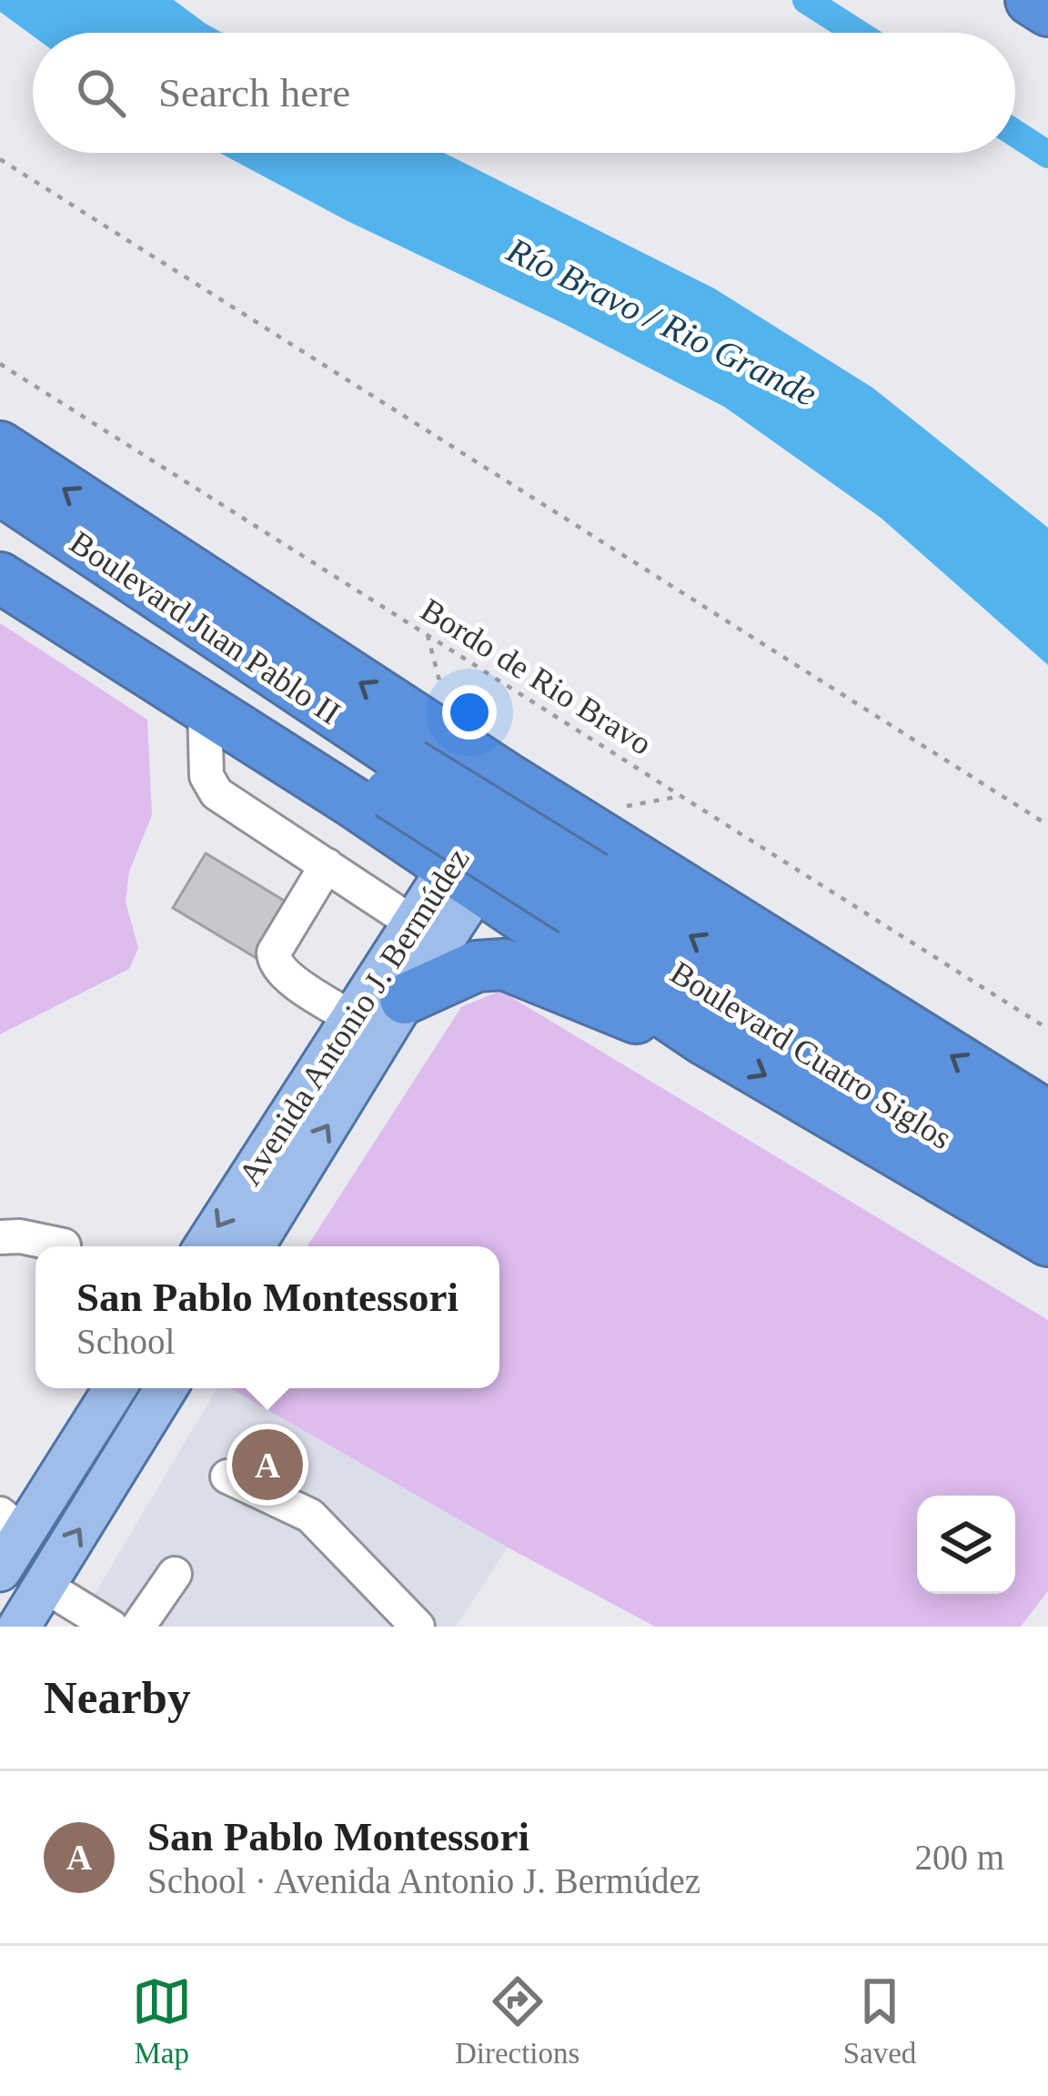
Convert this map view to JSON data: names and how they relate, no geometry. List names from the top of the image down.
{
  "streets": {
    "highway": ["Boulevard Juan Pablo II", "Boulevard Cuatro Siglos"],
    "main road": ["Avenida Antonio J. Bermúdez"],
    "path": ["Bordo de Rio Bravo"]
  },
  "water": ["Río Bravo / Rio Grande"],
  "page": {
    "search": "Search here",
    "popup": ["San Pablo Montessori", "School"],
    "pins": "A",
    "heading": "Nearby",
    "list": [
      {
        "mark": "A",
        "name": "San Pablo Montessori",
        "note": "School · Avenida Antonio J. Bermúdez",
        "value": "200 m"
      }
    ],
    "nav": ["Map", "Directions", "Saved"]
  }
}
